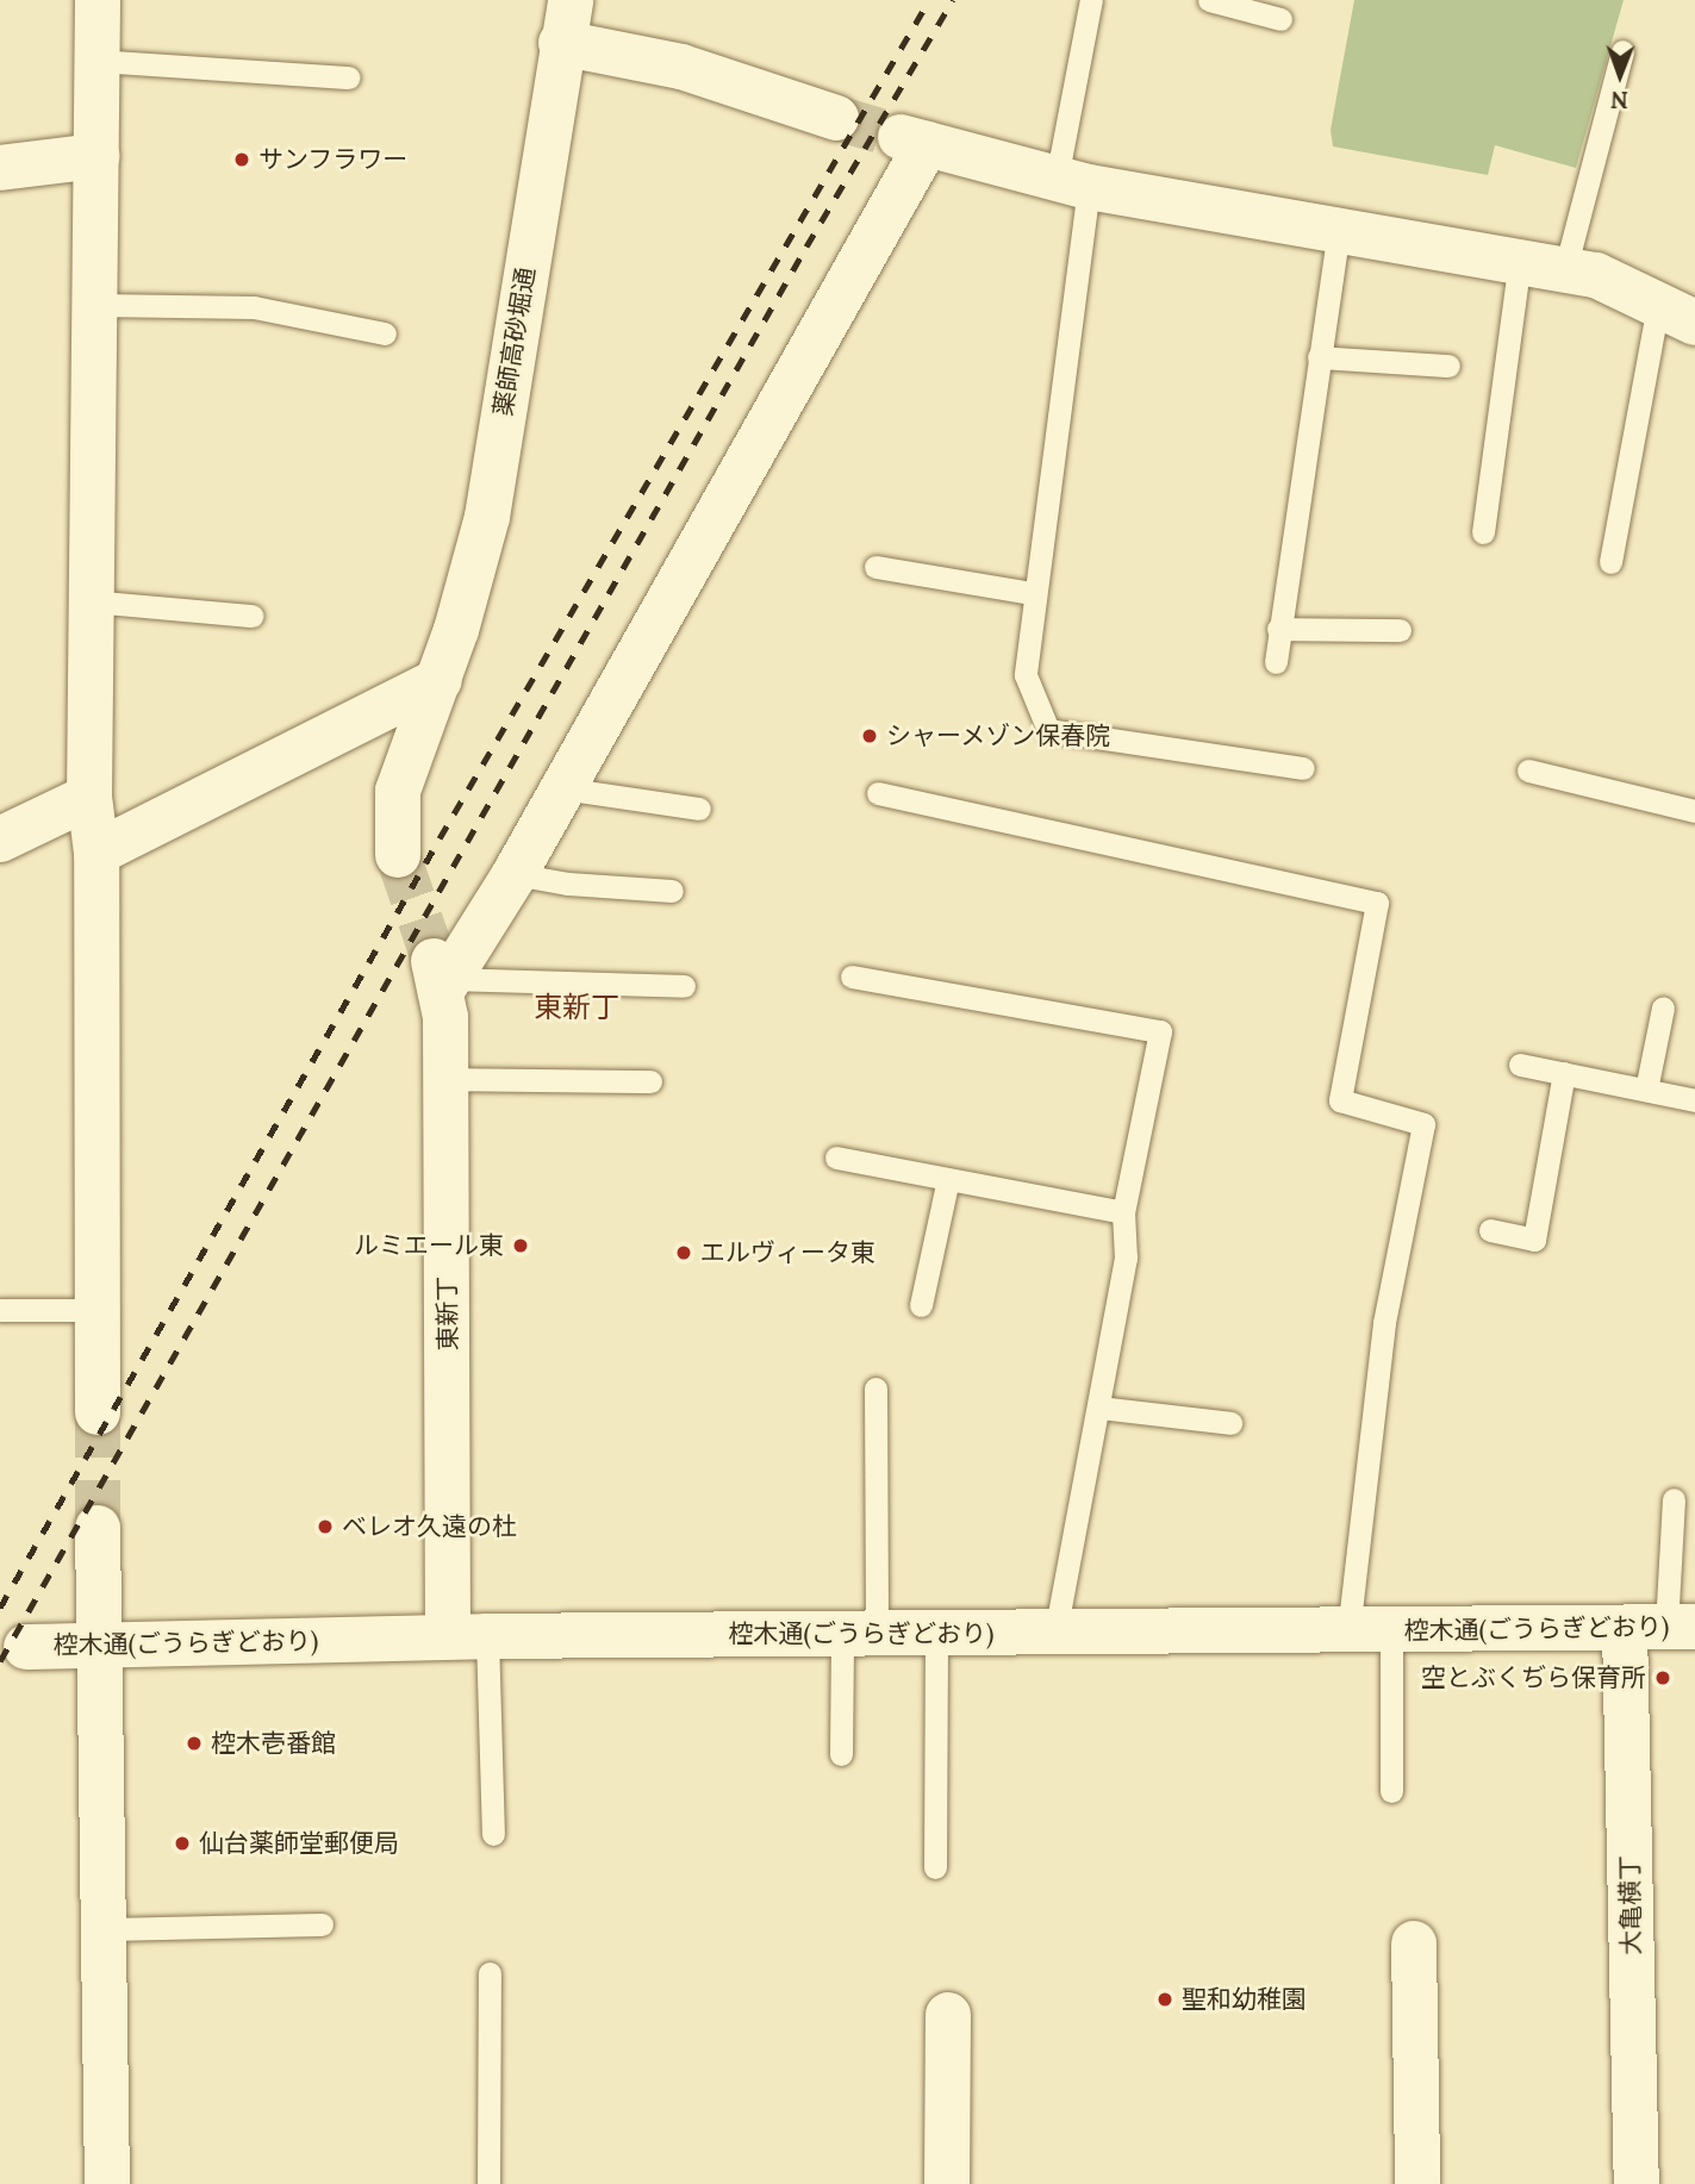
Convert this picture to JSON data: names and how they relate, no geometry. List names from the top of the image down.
{
  "streets": {
    "street": [
      "薬師高砂堀通",
      "東新丁",
      "椌木通(ごうらぎどおり)",
      "大亀横丁"
    ]
  },
  "crossings": [
    ["東新丁", "椌木通(ごうらぎどおり)"],
    ["椌木通(ごうらぎどおり)", "大亀横丁"]
  ],
  "districts": ["東新丁"],
  "places": [
    "サンフラワー",
    "シャーメゾン保春院",
    "ルミエール東",
    "エルヴィータ東",
    "ベレオ久遠の杜",
    "空とぶくぢら保育所",
    "椌木壱番館",
    "仙台薬師堂郵便局",
    "聖和幼稚園"
  ],
  "north": "bottom"
}
